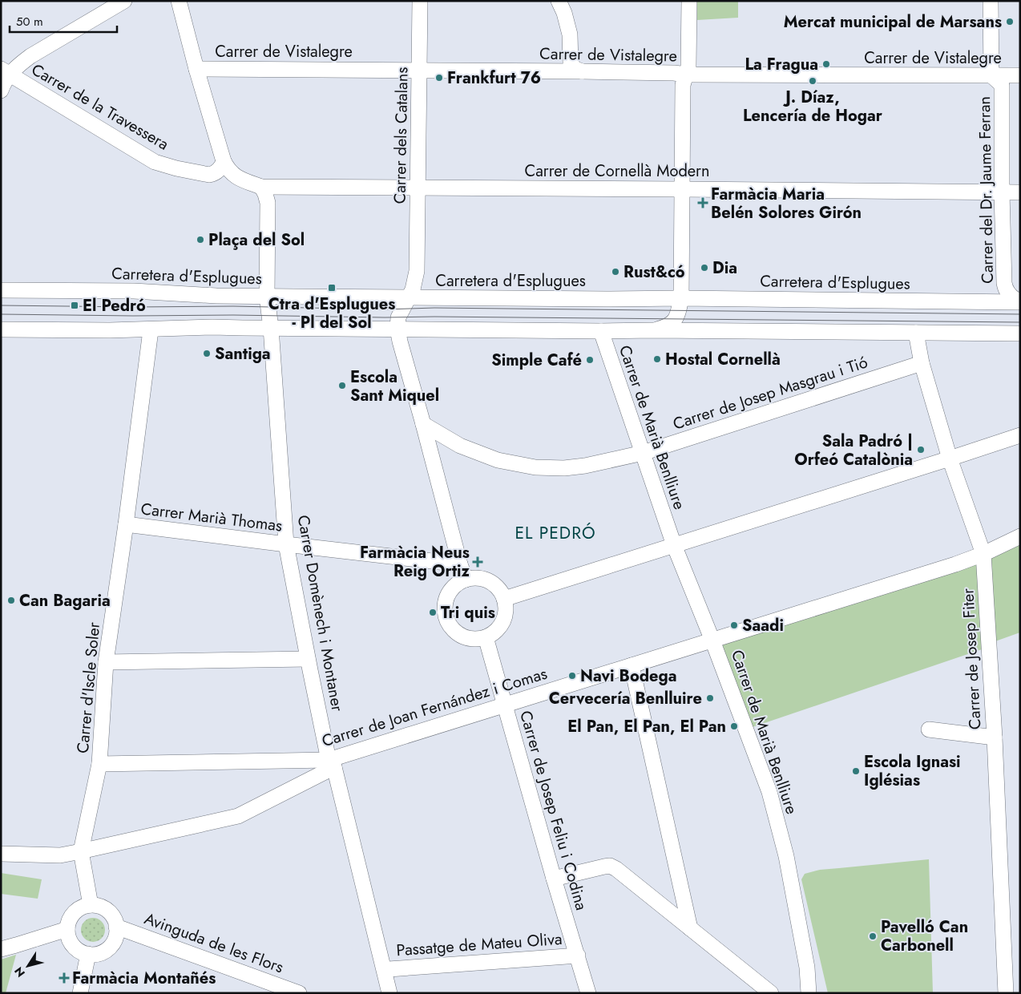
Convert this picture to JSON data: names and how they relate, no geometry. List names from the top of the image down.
{
  "streets": {
    "street": [
      "Carrer de Vistalegre",
      "Carrer de la Travessera",
      "Carrer dels Catalans",
      "Carrer de Cornellà Modern",
      "Carrer del Dr. Jaume Ferran",
      "Carretera d'Esplugues",
      "Carrer de Josep Masgrau i Tió",
      "Carrer de Marià Benlliure",
      "Carrer Marià Thomas",
      "Carrer Domènech i Montaner",
      "Carrer de Josep Fiter",
      "Carrer d'Iscle Soler",
      "Carrer de Joan Fernández i Comas",
      "Carrer de Josep Feliu i Codina",
      "Avinguda de les Flors",
      "Passatge de Mateu Oliva"
    ]
  },
  "crossings": [
    ["Carrer de Vistalegre", "Carrer dels Catalans"],
    ["Carrer de Vistalegre", "Carrer del Dr. Jaume Ferran"],
    ["Carrer de la Travessera", "Carrer de Cornellà Modern"],
    ["Carrer dels Catalans", "Carrer de Cornellà Modern"],
    ["Carrer dels Catalans", "Carretera d'Esplugues"],
    ["Carrer de Cornellà Modern", "Carrer del Dr. Jaume Ferran"],
    ["Carrer del Dr. Jaume Ferran", "Carretera d'Esplugues"],
    ["Carrer de Josep Masgrau i Tió", "Carrer de Marià Benlliure"],
    ["Carrer de Josep Masgrau i Tió", "Carrer de Josep Fiter"],
    ["Carrer de Marià Benlliure", "Carrer de Joan Fernández i Comas"],
    ["Carrer Marià Thomas", "Carrer Domènech i Montaner"],
    ["Carrer Marià Thomas", "Carrer d'Iscle Soler"],
    ["Carrer Domènech i Montaner", "Carrer de Joan Fernández i Comas"],
    ["Carrer Domènech i Montaner", "Passatge de Mateu Oliva"],
    ["Carrer de Josep Fiter", "Carrer de Joan Fernández i Comas"],
    ["Carrer d'Iscle Soler", "Carrer de Joan Fernández i Comas"],
    ["Carrer d'Iscle Soler", "Avinguda de les Flors"],
    ["Carrer de Joan Fernández i Comas", "Carrer de Josep Feliu i Codina"],
    ["Carrer de Josep Feliu i Codina", "Passatge de Mateu Oliva"]
  ],
  "districts": ["EL PEDRÓ"],
  "places": {
    "other": [
      "Mercat municipal de Marsans",
      "La Fragua",
      "Frankfurt 76",
      "J. Díaz, Lencería de Hogar",
      "Plaça del Sol",
      "Dia",
      "Rust&có",
      "Santiga",
      "Hostal Cornellà",
      "Simple Café",
      "Escola Sant Miquel",
      "Sala Padró | Orfeó Catalònia",
      "Can Bagaria",
      "Tri quis",
      "Saadi",
      "Navi Bodega",
      "Cervecería Benlluire",
      "El Pan, El Pan, El Pan",
      "Escola Ignasi Iglésias",
      "Pavelló Can Carbonell"
    ],
    "health": ["Farmàcia Maria Belén Solores Girón", "Farmàcia Neus Reig Ortiz", "Farmàcia Montañés"],
    "transit": ["Ctra d'Esplugues - Pl del Sol", "El Pedró"]
  },
  "scale_bar": "50 m",
  "north": "bottom left"
}
